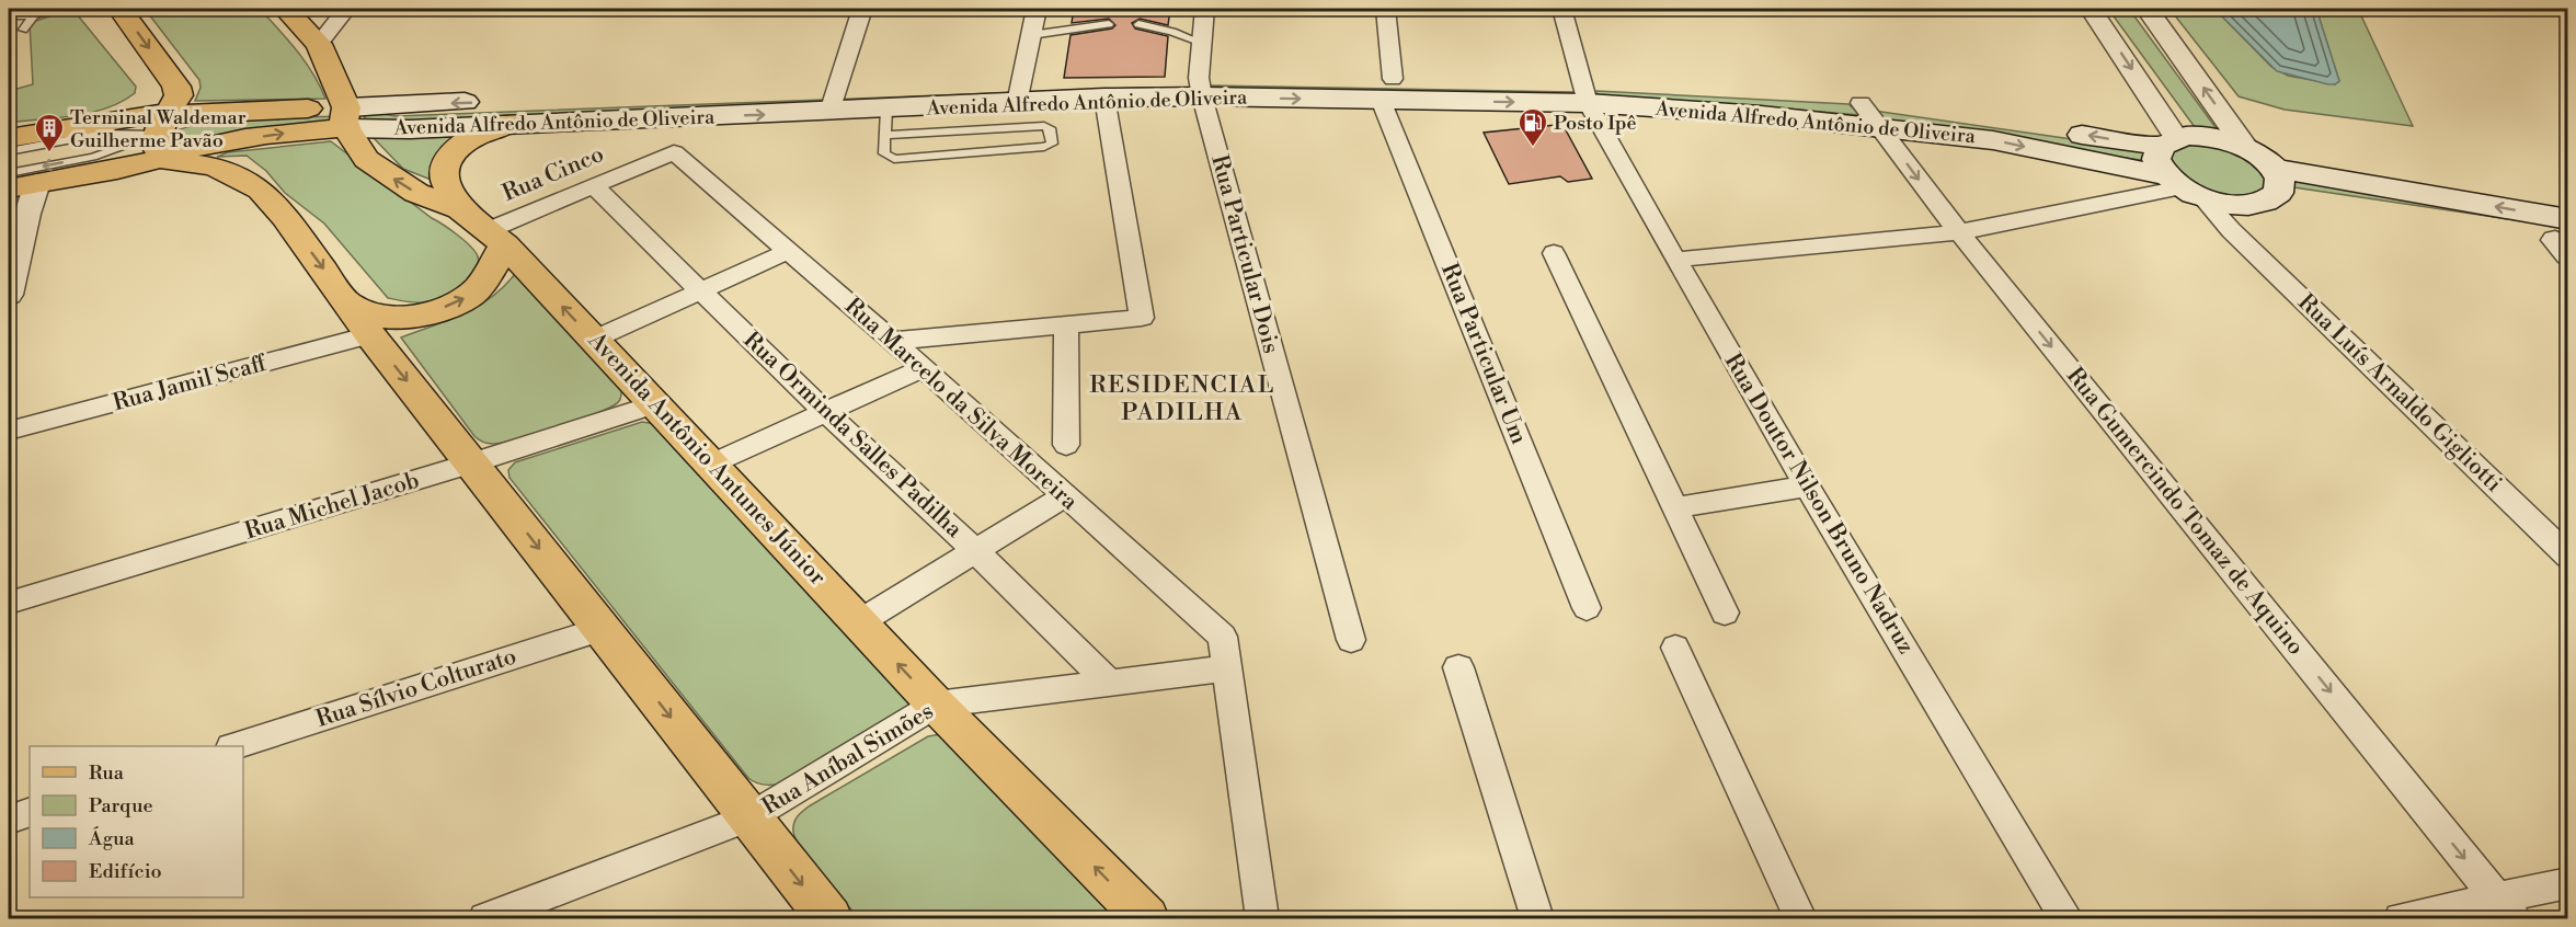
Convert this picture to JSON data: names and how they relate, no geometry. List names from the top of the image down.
{
  "streets": {
    "main road": ["Avenida Alfredo Antônio de Oliveira", "Avenida Antônio Antunes Júnior"],
    "street": [
      "Rua Cinco",
      "Rua Particular Dois",
      "Rua Particular Um",
      "Rua Jamil Scaff",
      "Rua Luís Arnaldo Gigliotti",
      "Rua Marcelo da Silva Moreira",
      "Rua Orminda Salles Padilha",
      "Rua Doutor Nilson Bruno Nadruz",
      "Rua Michel Jacob",
      "Rua Gumercindo Tomaz de Aquino",
      "Rua Sílvio Colturato",
      "Rua Aníbal Simões"
    ]
  },
  "crossings": [
    ["Avenida Alfredo Antônio de Oliveira", "Rua Particular Dois"],
    ["Avenida Alfredo Antônio de Oliveira", "Rua Particular Um"],
    ["Avenida Alfredo Antônio de Oliveira", "Rua Luís Arnaldo Gigliotti"],
    ["Avenida Alfredo Antônio de Oliveira", "Avenida Antônio Antunes Júnior"],
    ["Avenida Alfredo Antônio de Oliveira", "Rua Doutor Nilson Bruno Nadruz"],
    ["Avenida Alfredo Antônio de Oliveira", "Rua Gumercindo Tomaz de Aquino"],
    ["Rua Cinco", "Rua Marcelo da Silva Moreira"],
    ["Rua Cinco", "Rua Orminda Salles Padilha"],
    ["Rua Cinco", "Avenida Antônio Antunes Júnior"],
    ["Rua Marcelo da Silva Moreira", "Rua Aníbal Simões"],
    ["Rua Orminda Salles Padilha", "Rua Aníbal Simões"],
    ["Avenida Antônio Antunes Júnior", "Rua Michel Jacob"],
    ["Avenida Antônio Antunes Júnior", "Rua Aníbal Simões"]
  ],
  "one_way": ["Rua Gumercindo Tomaz de Aquino"],
  "districts": ["RESIDENCIAL PADILHA"],
  "places": {
    "fuel station": ["Posto Ipê"],
    "building": ["Terminal Waldemar Guilherme Pavão"]
  },
  "legend": [
    "Rua",
    "Parque",
    "Água",
    "Edifício"
  ]
}
